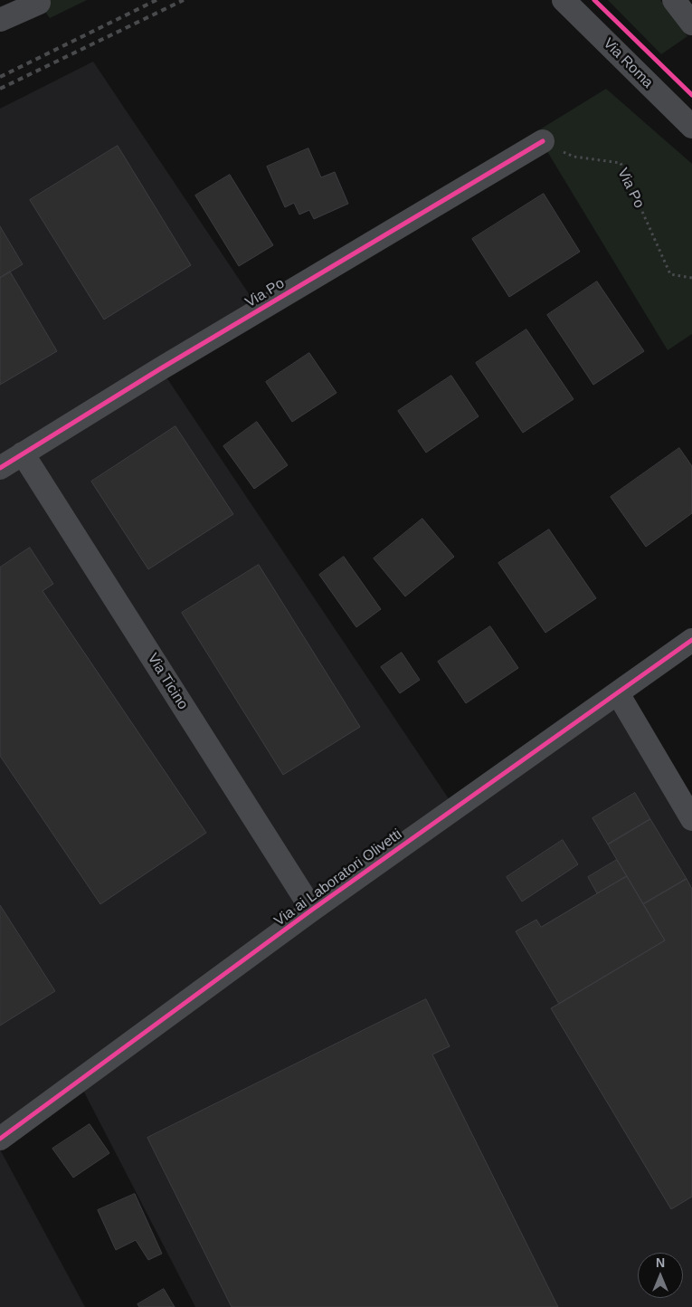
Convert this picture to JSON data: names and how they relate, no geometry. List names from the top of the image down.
{
  "streets": {
    "street": [
      "Via Roma",
      "Via Po",
      "Via Ticino",
      "Via ai Laboratori Olivetti"
    ]
  },
  "crossings": [
    ["Via Po", "Via Ticino"],
    ["Via Ticino", "Via ai Laboratori Olivetti"]
  ],
  "north": "top"
}
